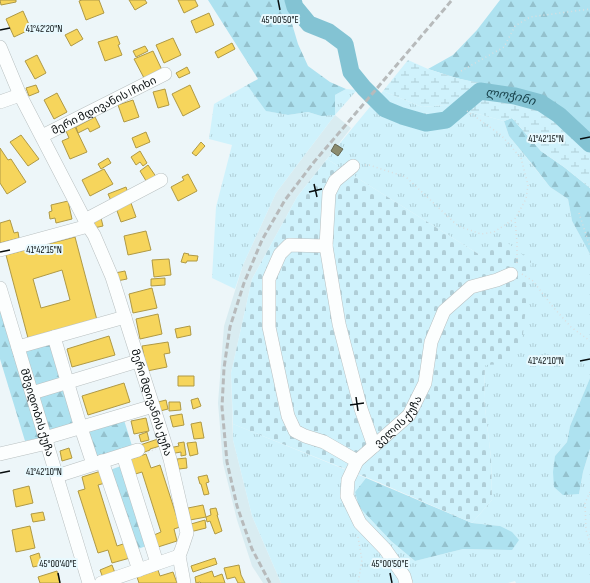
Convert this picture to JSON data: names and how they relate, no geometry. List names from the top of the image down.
{
  "streets": {
    "street": [
      "მერი მდივანის I ჩიხი",
      "მერი მდივანის ქუჩა",
      "მშვიდობის ქუჩა",
      "ველის ქუჩა"
    ]
  },
  "crossings": [
    ["მერი მდივანის I ჩიხი", "მერი მდივანის ქუჩა"]
  ],
  "water": ["ლოჭინი"],
  "coordinates": [
    "45°00'50\"E",
    "41°42'20\"N",
    "41°42'15\"N",
    "41°42'10\"N",
    "45°00'40\"E"
  ]
}
